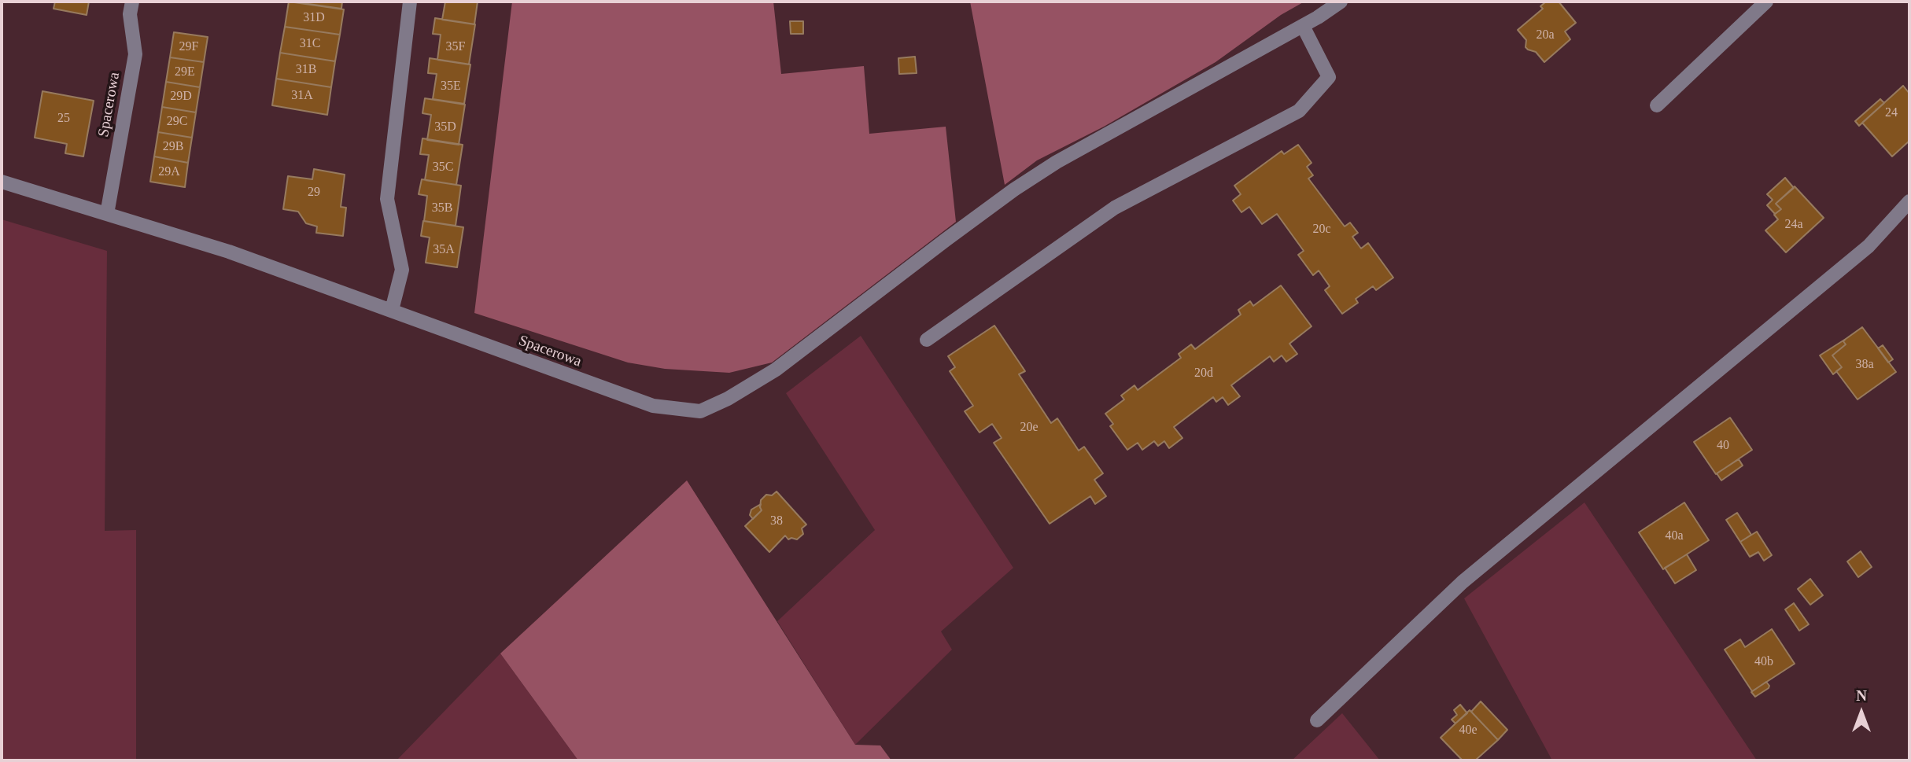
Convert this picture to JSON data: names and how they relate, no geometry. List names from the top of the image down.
{
  "streets": {
    "street": ["Spacerowa"]
  },
  "house_numbers": [
    "31D",
    "20a",
    "31C",
    "29F",
    "35F",
    "31B",
    "29E",
    "35E",
    "31A",
    "29D",
    "24",
    "25",
    "29C",
    "35D",
    "29B",
    "35C",
    "29A",
    "29",
    "35B",
    "24a",
    "20c",
    "35A",
    "38a",
    "20d",
    "20e",
    "40",
    "38",
    "40a",
    "40b",
    "40e"
  ],
  "north": "top"
}
